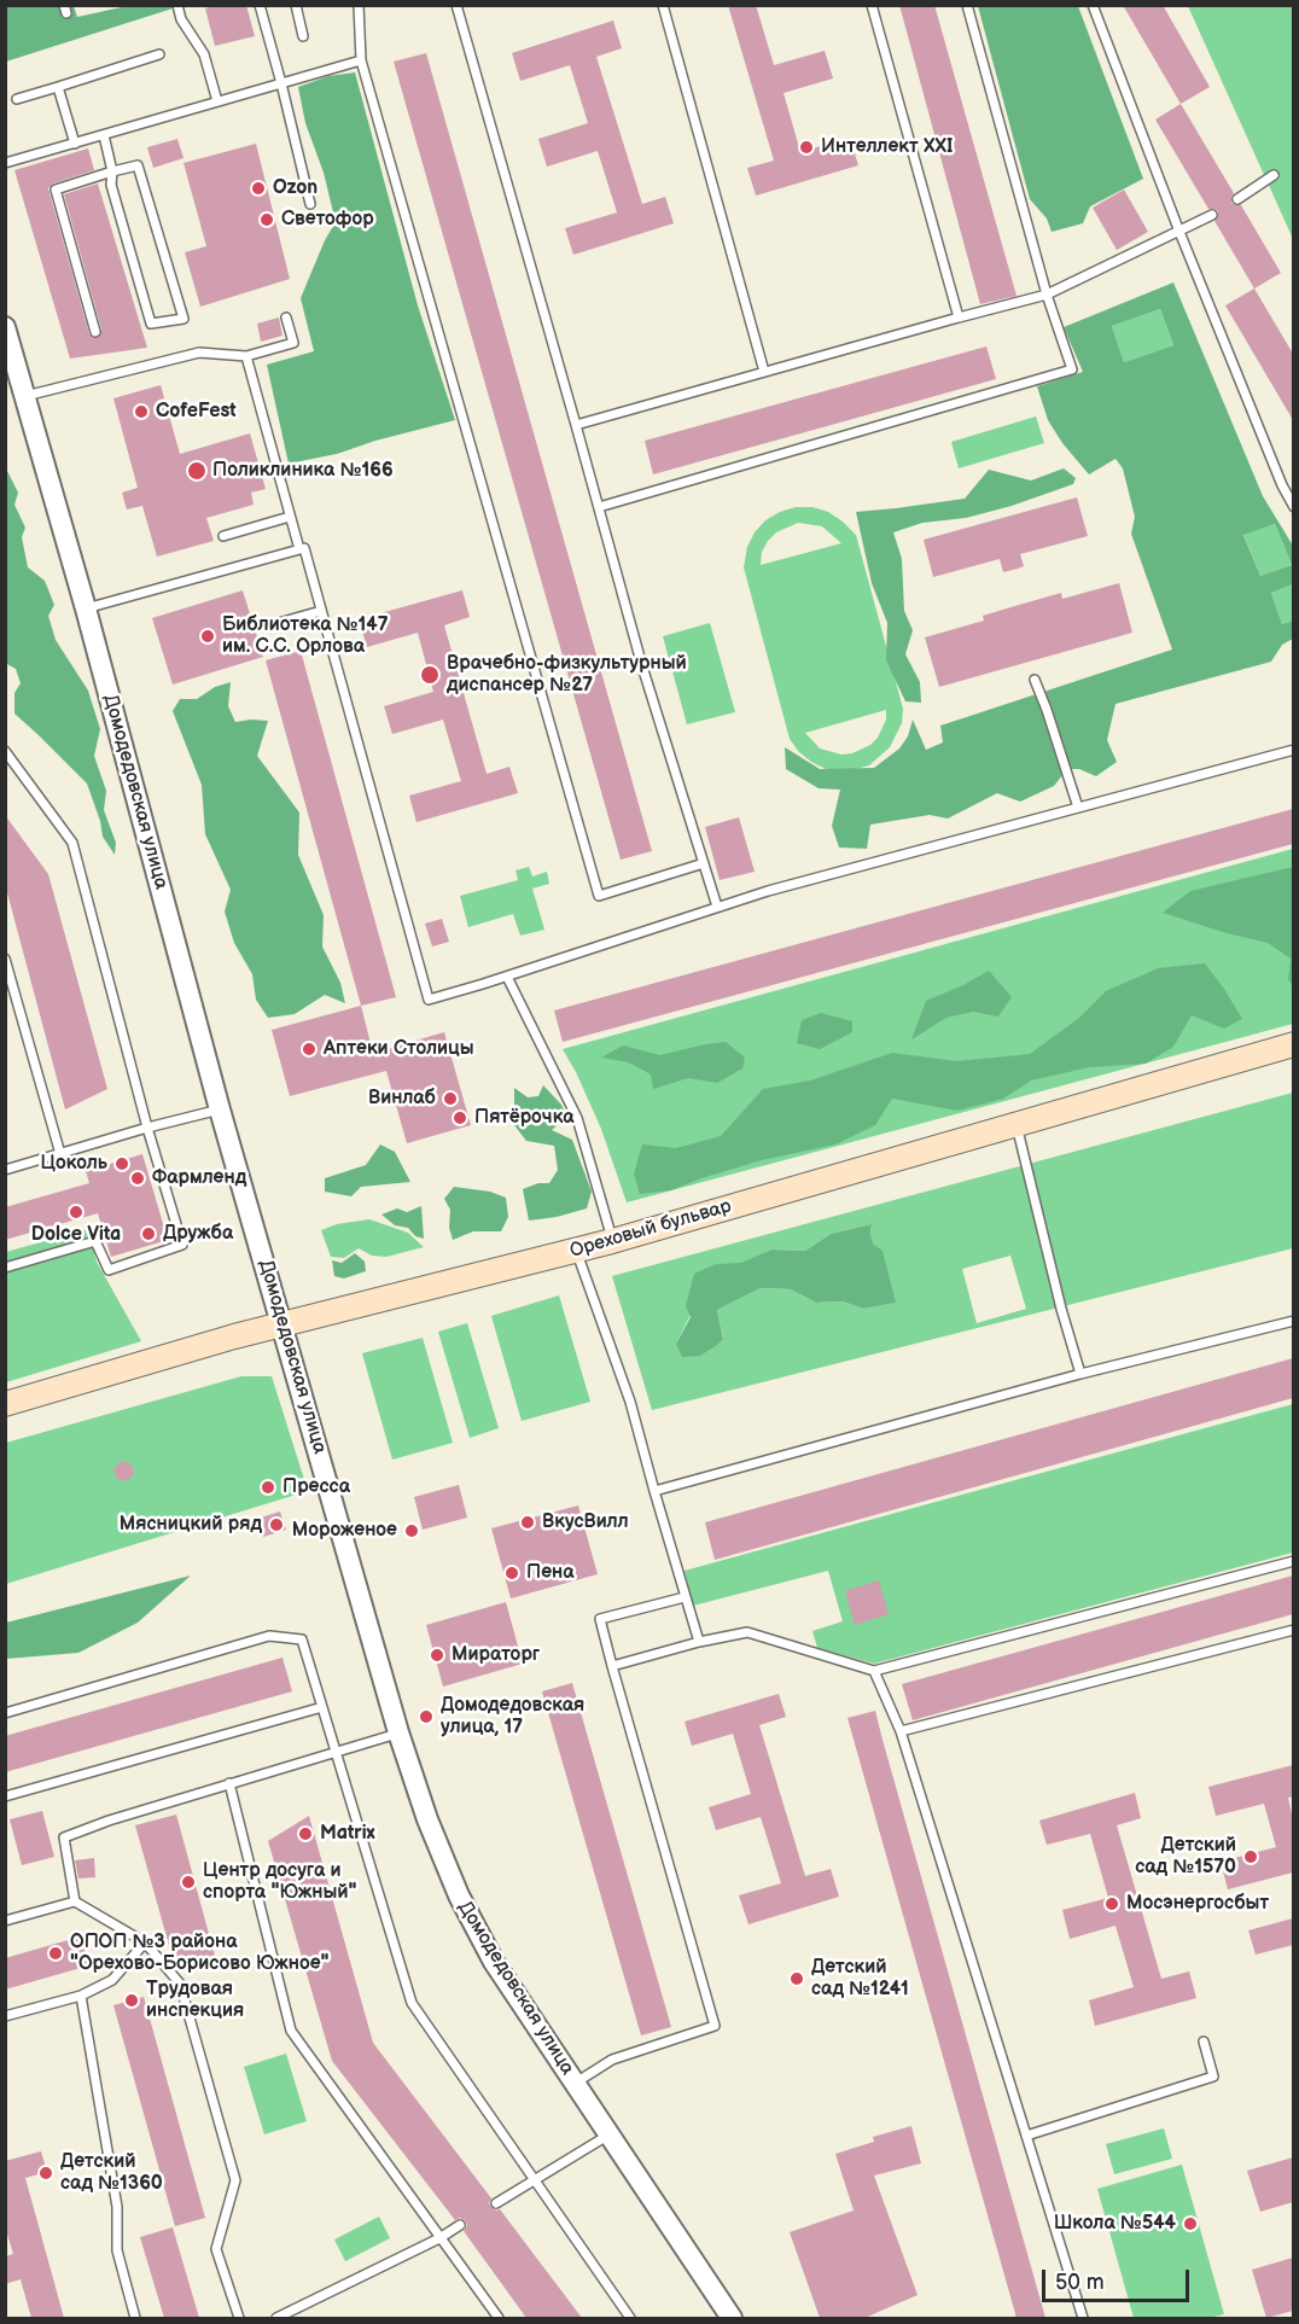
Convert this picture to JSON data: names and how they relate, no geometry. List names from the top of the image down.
{
  "streets": {
    "main road": ["Ореховый бульвар"],
    "street": ["Домодедовская улица"]
  },
  "crossings": [
    ["Домодедовская улица", "Ореховый бульвар"]
  ],
  "places": [
    "Интеллект XXI",
    "Ozon",
    "Светофор",
    "CofeFest",
    "Поликлиника №166",
    "Библиотека №147 им. С.С. Орлова",
    "Врачебно-физкультурный диспансер №27",
    "Аптеки Столицы",
    "Винлаб",
    "Пятёрочка",
    "Цоколь",
    "Фармленд",
    "Dolce Vita",
    "Дружба",
    "Пресса",
    "ВкусВилл",
    "Мясницкий ряд",
    "Мороженое",
    "Пена",
    "Мираторг",
    "Домодедовская улица, 17",
    "Matrix",
    "Детский сад №1570",
    "Центр досуга и спорта \"Южный\"",
    "Мосэнергосбыт",
    "ОПОП №3 района \"Орехово-Борисово Южное\"",
    "Детский сад №1241",
    "Трудовая инспекция",
    "Детский сад №1360",
    "Школа №544"
  ],
  "scale_bar": "50 m"
}
